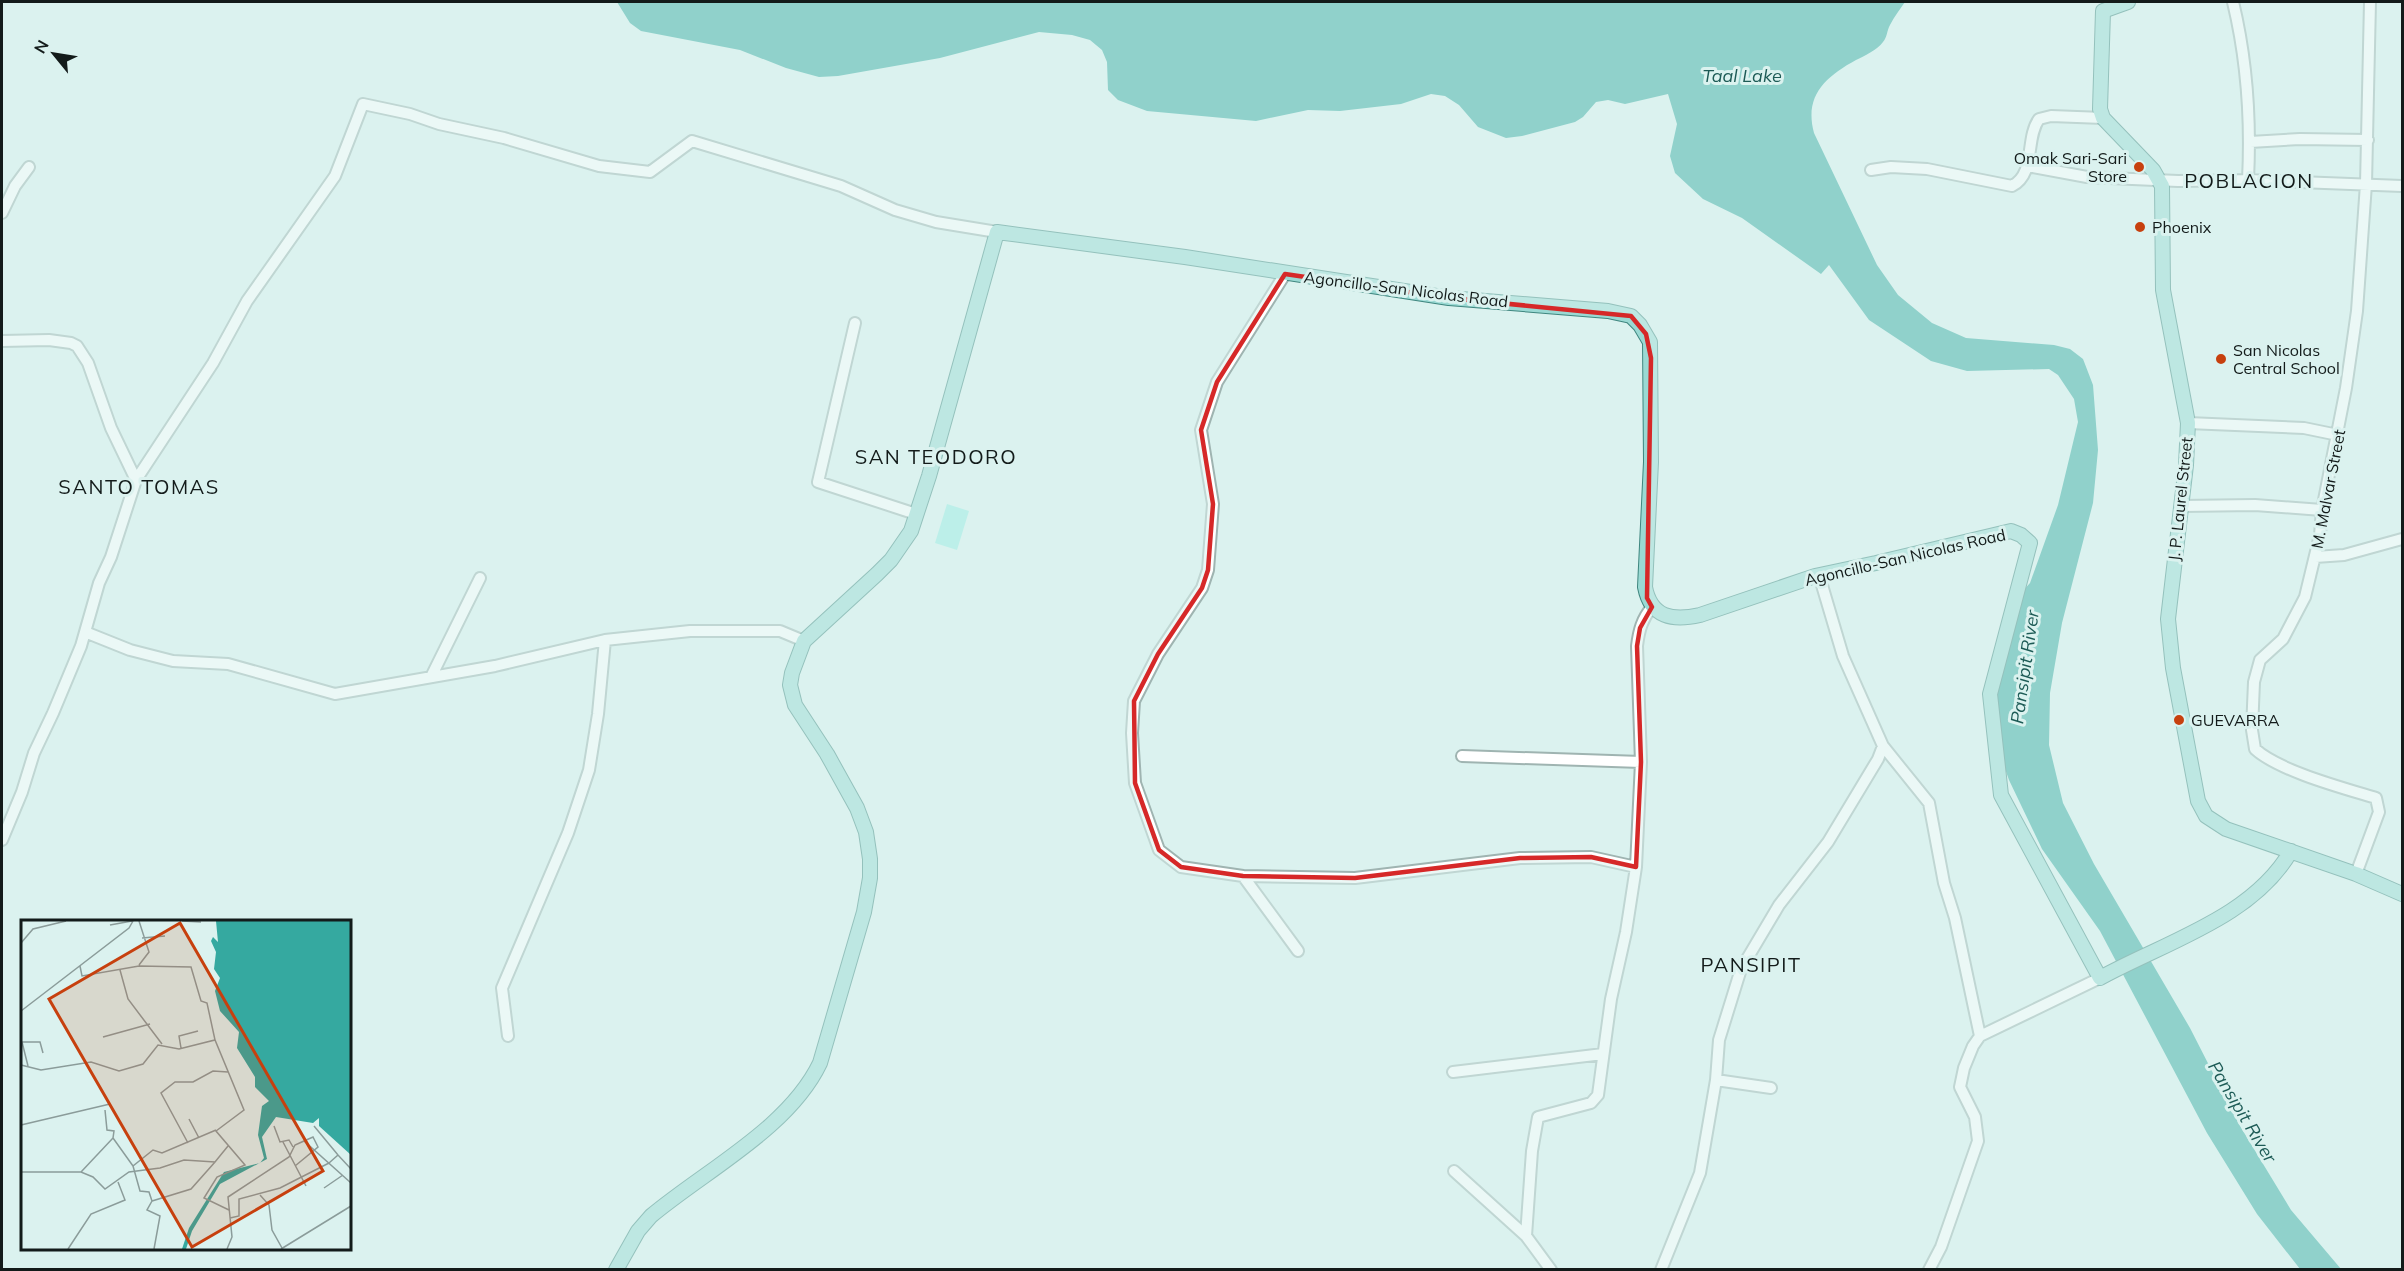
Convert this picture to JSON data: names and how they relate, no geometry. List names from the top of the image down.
{
  "streets": {
    "main road": ["Agoncillo-San Nicolas Road", "J. P. Laurel Street"],
    "street": ["M. Malvar Street"]
  },
  "crossings": [
    ["M. Malvar Street", "J. P. Laurel Street"]
  ],
  "districts": [
    "POBLACION",
    "SAN TEODORO",
    "SANTO TOMAS",
    "PANSIPIT"
  ],
  "water": ["Taal Lake", "Pansipit River"],
  "places": [
    "Omak Sari-Sari Store",
    "Phoenix",
    "San Nicolas Central School",
    "GUEVARRA"
  ],
  "north": "top left"
}
